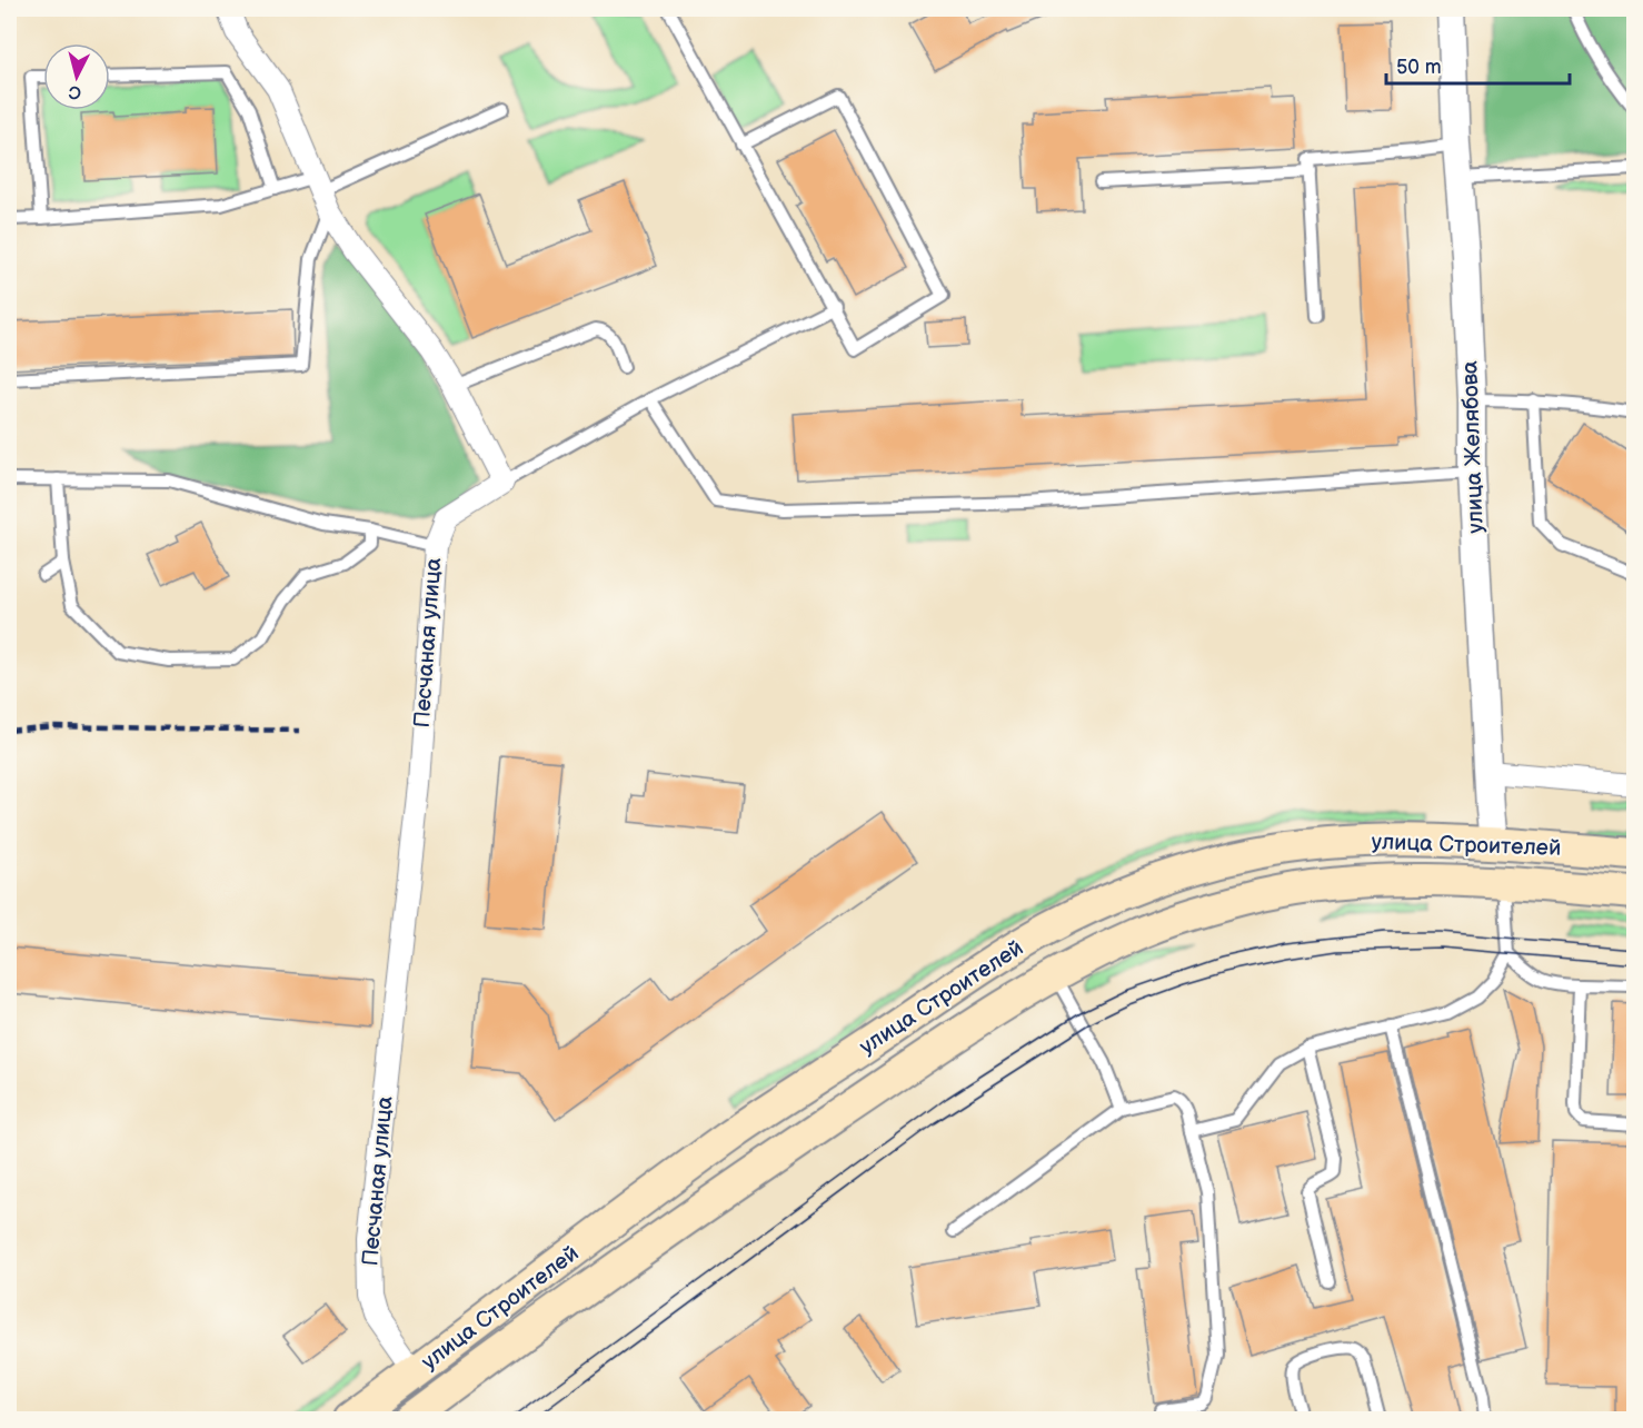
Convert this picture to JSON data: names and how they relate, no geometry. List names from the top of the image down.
{
  "streets": {
    "main road": ["улица Желябова", "улица Строителей"],
    "street": ["Песчаная улица"]
  },
  "crossings": [
    ["улица Желябова", "улица Строителей"],
    ["Песчаная улица", "улица Строителей"]
  ],
  "scale_bar": "50 m",
  "north": "bottom"
}
